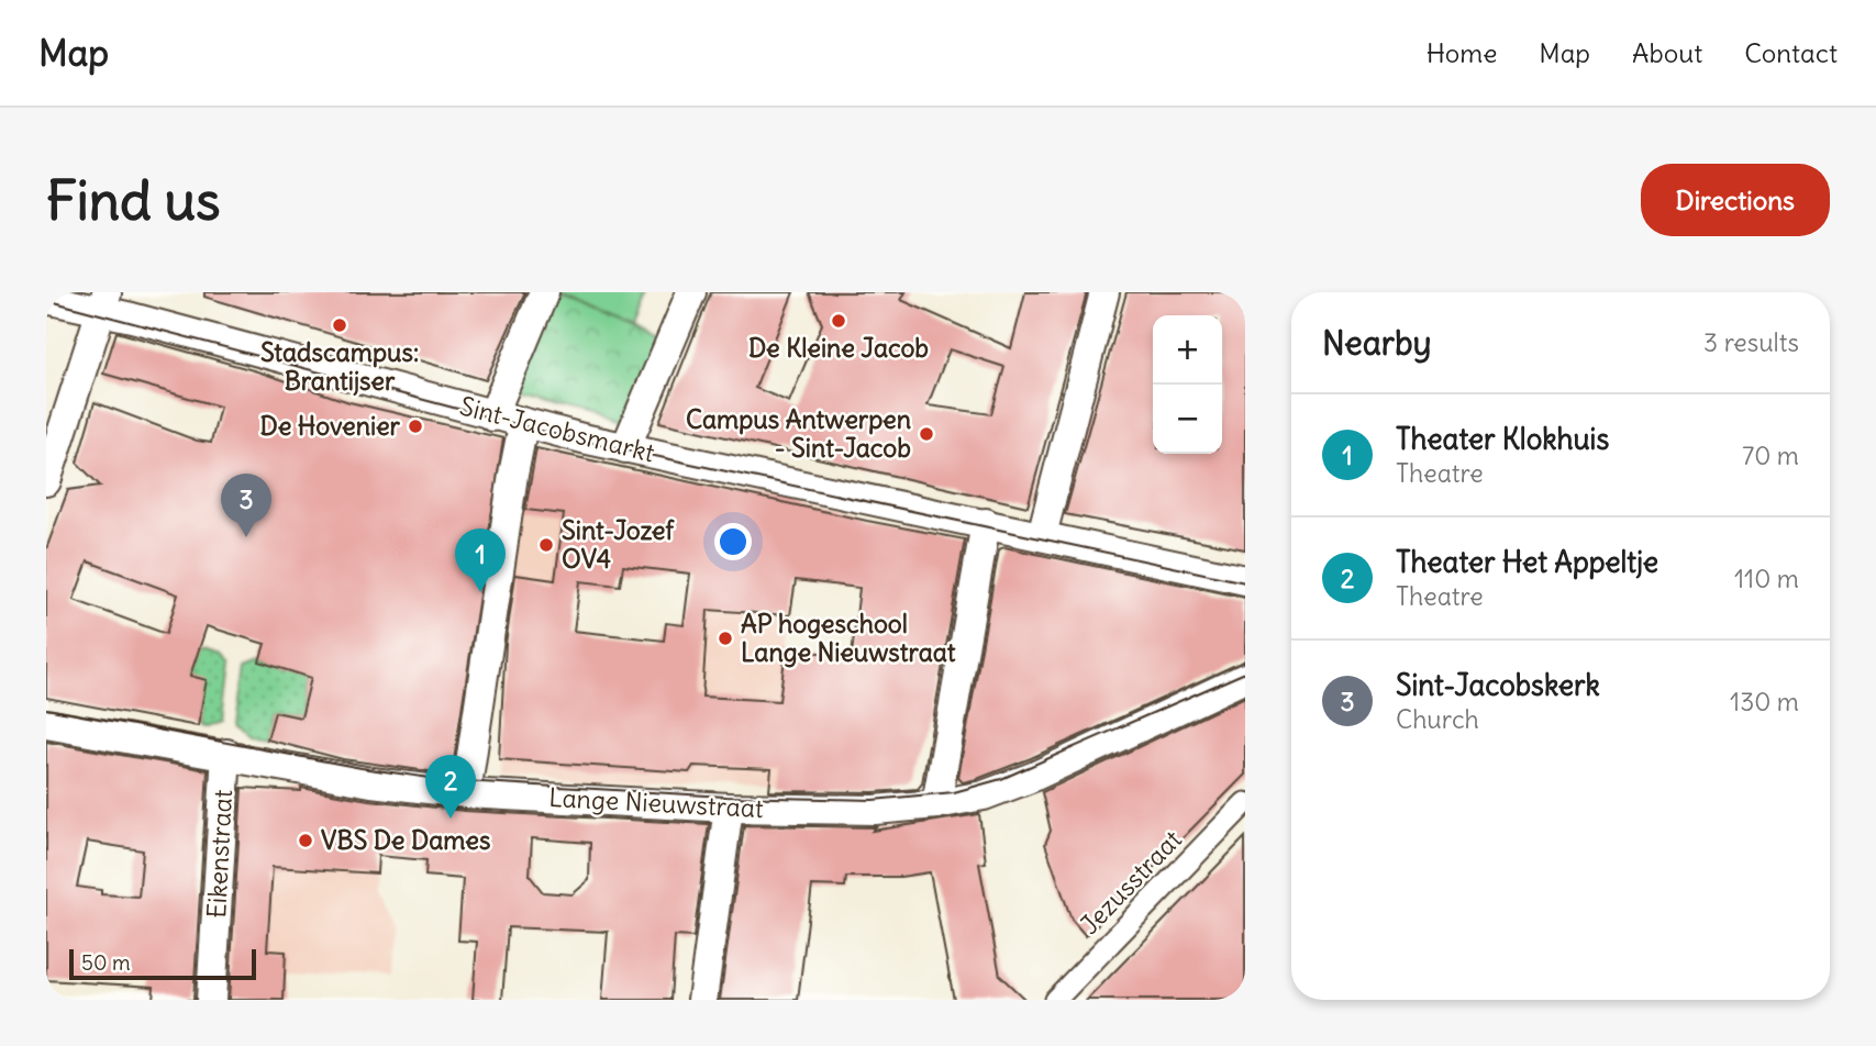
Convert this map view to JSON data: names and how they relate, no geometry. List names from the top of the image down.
{
  "streets": {
    "street": [
      "Sint-Jacobsmarkt",
      "Lange Nieuwstraat",
      "Eikenstraat",
      "Jezusstraat"
    ]
  },
  "crossings": [
    ["Lange Nieuwstraat", "Eikenstraat"]
  ],
  "places": [
    "De Kleine Jacob",
    "Stadscampus: Brantijser",
    "De Hovenier",
    "Campus Antwerpen - Sint-Jacob",
    "Sint-Jozef OV4",
    "AP hogeschool Lange Nieuwstraat",
    "VBS De Dames"
  ],
  "scale_bar": "50 m",
  "page": {
    "header": "Map",
    "nav": [
      "Home",
      "Map",
      "About",
      "Contact"
    ],
    "buttons": "Directions",
    "title": "Find us",
    "heading": ["Nearby", "3 results"],
    "map_buttons": ["+", "−"],
    "list": [
      {
        "mark": "1",
        "name": "Theater Klokhuis",
        "note": "Theatre",
        "value": "70 m"
      },
      {
        "mark": "2",
        "name": "Theater Het Appeltje",
        "note": "Theatre",
        "value": "110 m"
      },
      {
        "mark": "3",
        "name": "Sint-Jacobskerk",
        "note": "Church",
        "value": "130 m"
      }
    ],
    "pins": ["3", "1", "2"],
    "scale": "50 m"
  }
}
